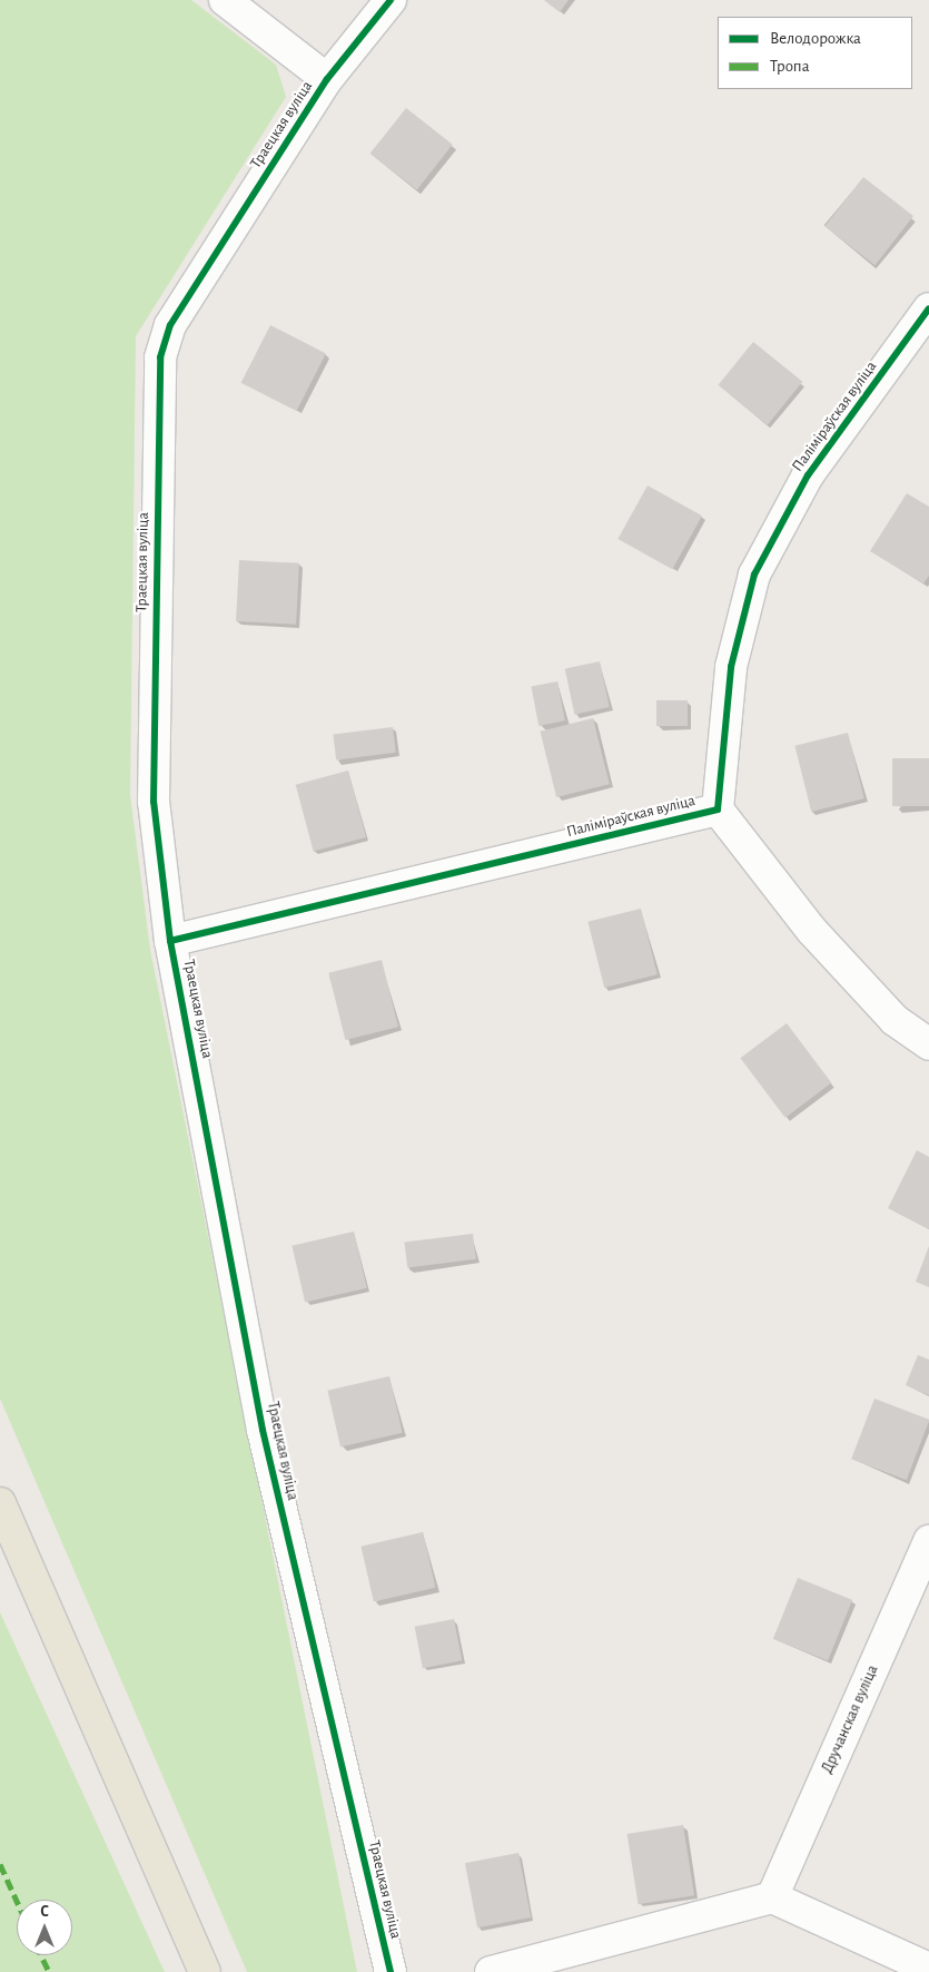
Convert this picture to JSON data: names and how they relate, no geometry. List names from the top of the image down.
{
  "streets": {
    "street": ["Траецкая вуліца", "Паліміраўская вуліца", "Дручанская вуліца"]
  },
  "crossings": [
    ["Траецкая вуліца", "Паліміраўская вуліца"]
  ],
  "legend": ["Велодорожка", "Тропа"],
  "north": "top"
}
